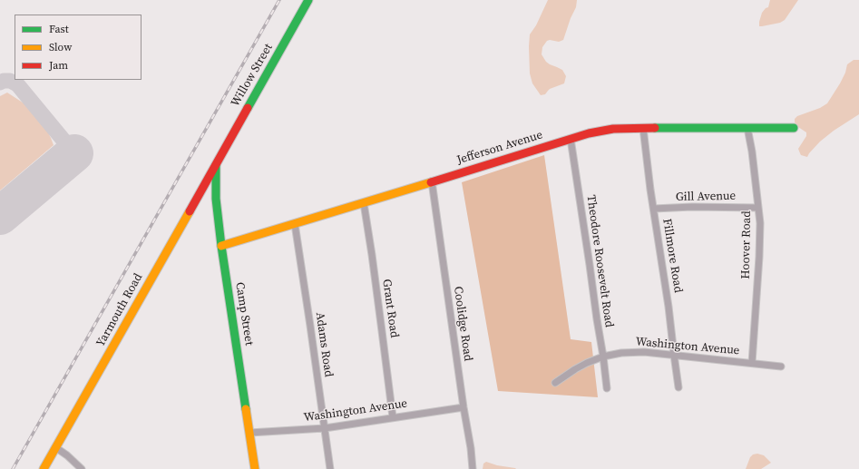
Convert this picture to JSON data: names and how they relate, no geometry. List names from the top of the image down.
{
  "streets": {
    "main road": [
      "Willow Street",
      "Jefferson Avenue",
      "Yarmouth Road",
      "Camp Street"
    ],
    "street": [
      "Gill Avenue",
      "Hoover Road",
      "Fillmore Road",
      "Theodore Roosevelt Road",
      "Grant Road",
      "Coolidge Road",
      "Adams Road",
      "Washington Avenue"
    ]
  },
  "crossings": [
    ["Willow Street", "Yarmouth Road"],
    ["Willow Street", "Camp Street"],
    ["Jefferson Avenue", "Hoover Road"],
    ["Jefferson Avenue", "Fillmore Road"],
    ["Jefferson Avenue", "Theodore Roosevelt Road"],
    ["Jefferson Avenue", "Grant Road"],
    ["Jefferson Avenue", "Camp Street"],
    ["Jefferson Avenue", "Coolidge Road"],
    ["Jefferson Avenue", "Adams Road"],
    ["Gill Avenue", "Hoover Road"],
    ["Gill Avenue", "Fillmore Road"],
    ["Hoover Road", "Washington Avenue"],
    ["Fillmore Road", "Washington Avenue"],
    ["Theodore Roosevelt Road", "Washington Avenue"],
    ["Grant Road", "Washington Avenue"],
    ["Yarmouth Road", "Camp Street"],
    ["Camp Street", "Washington Avenue"],
    ["Coolidge Road", "Washington Avenue"],
    ["Adams Road", "Washington Avenue"]
  ],
  "legend": ["Fast", "Slow", "Jam"]
}
